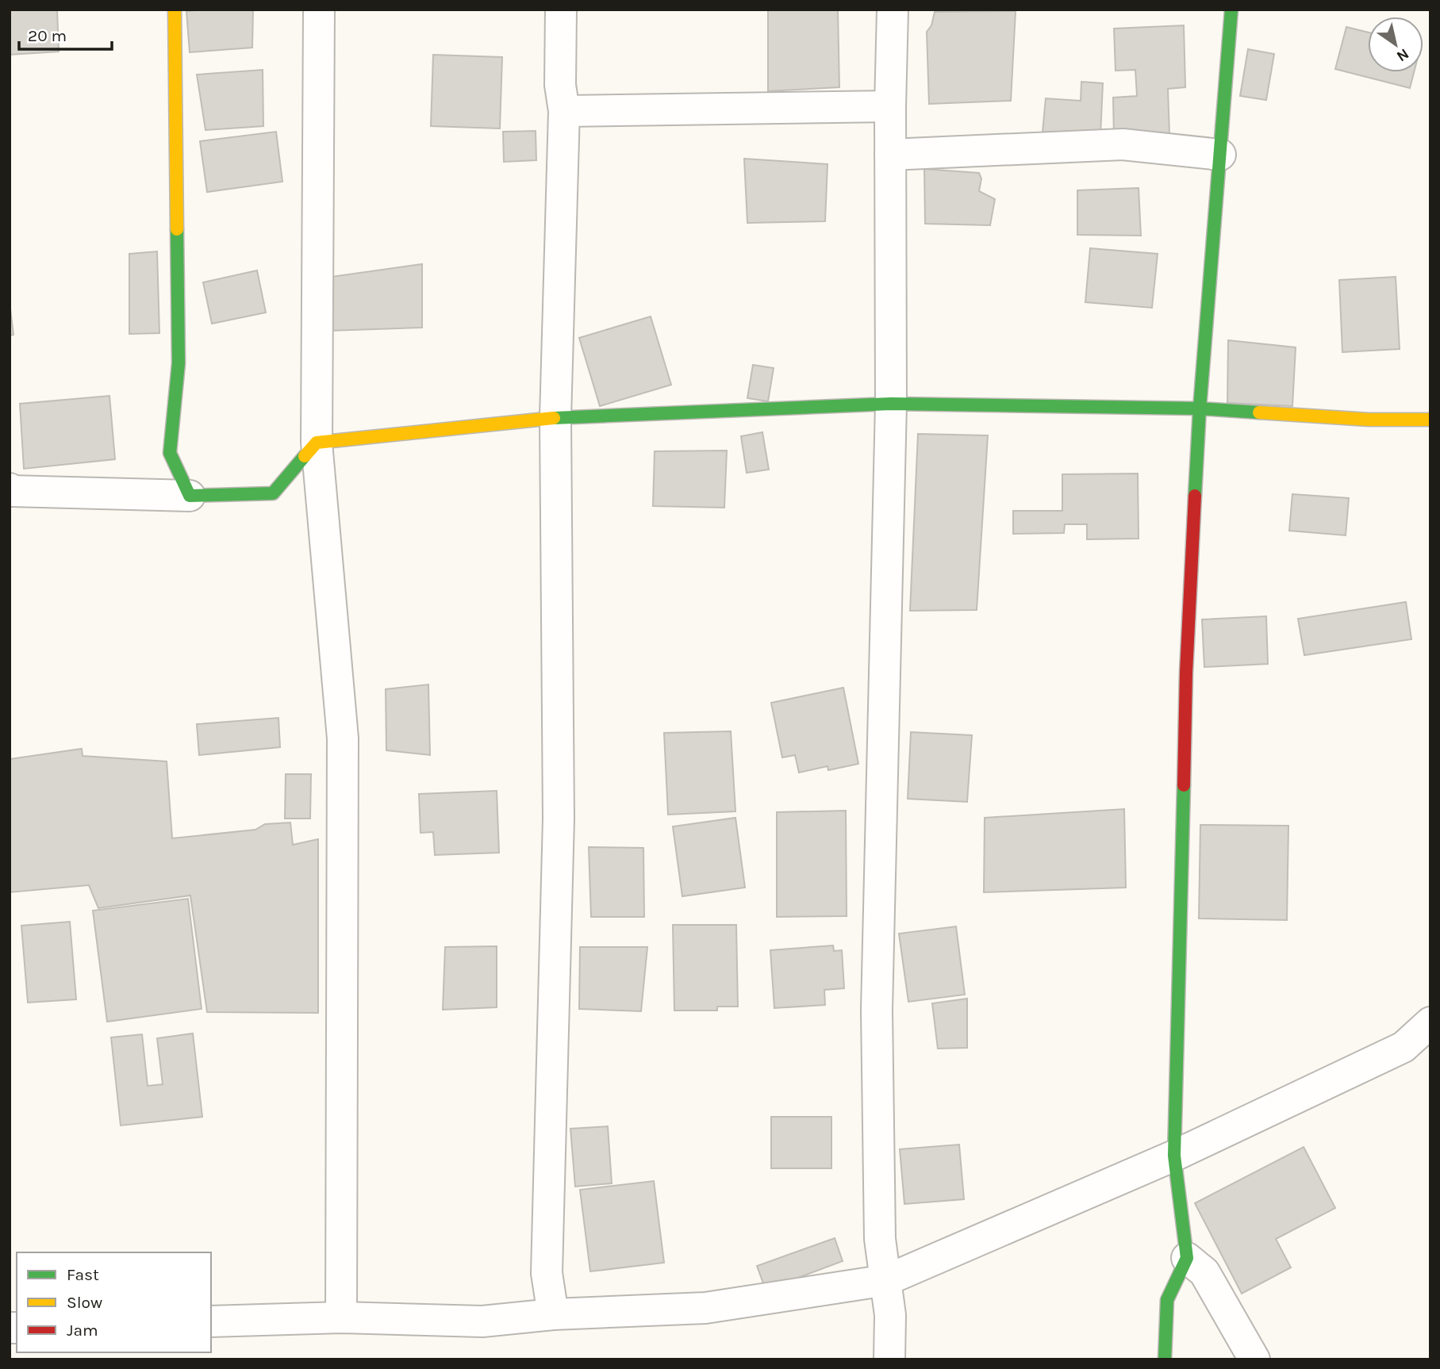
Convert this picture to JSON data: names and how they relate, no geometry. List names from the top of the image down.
{
  "legend": ["Fast", "Slow", "Jam"],
  "scale_bar": "20 m",
  "north": "bottom right"
}
